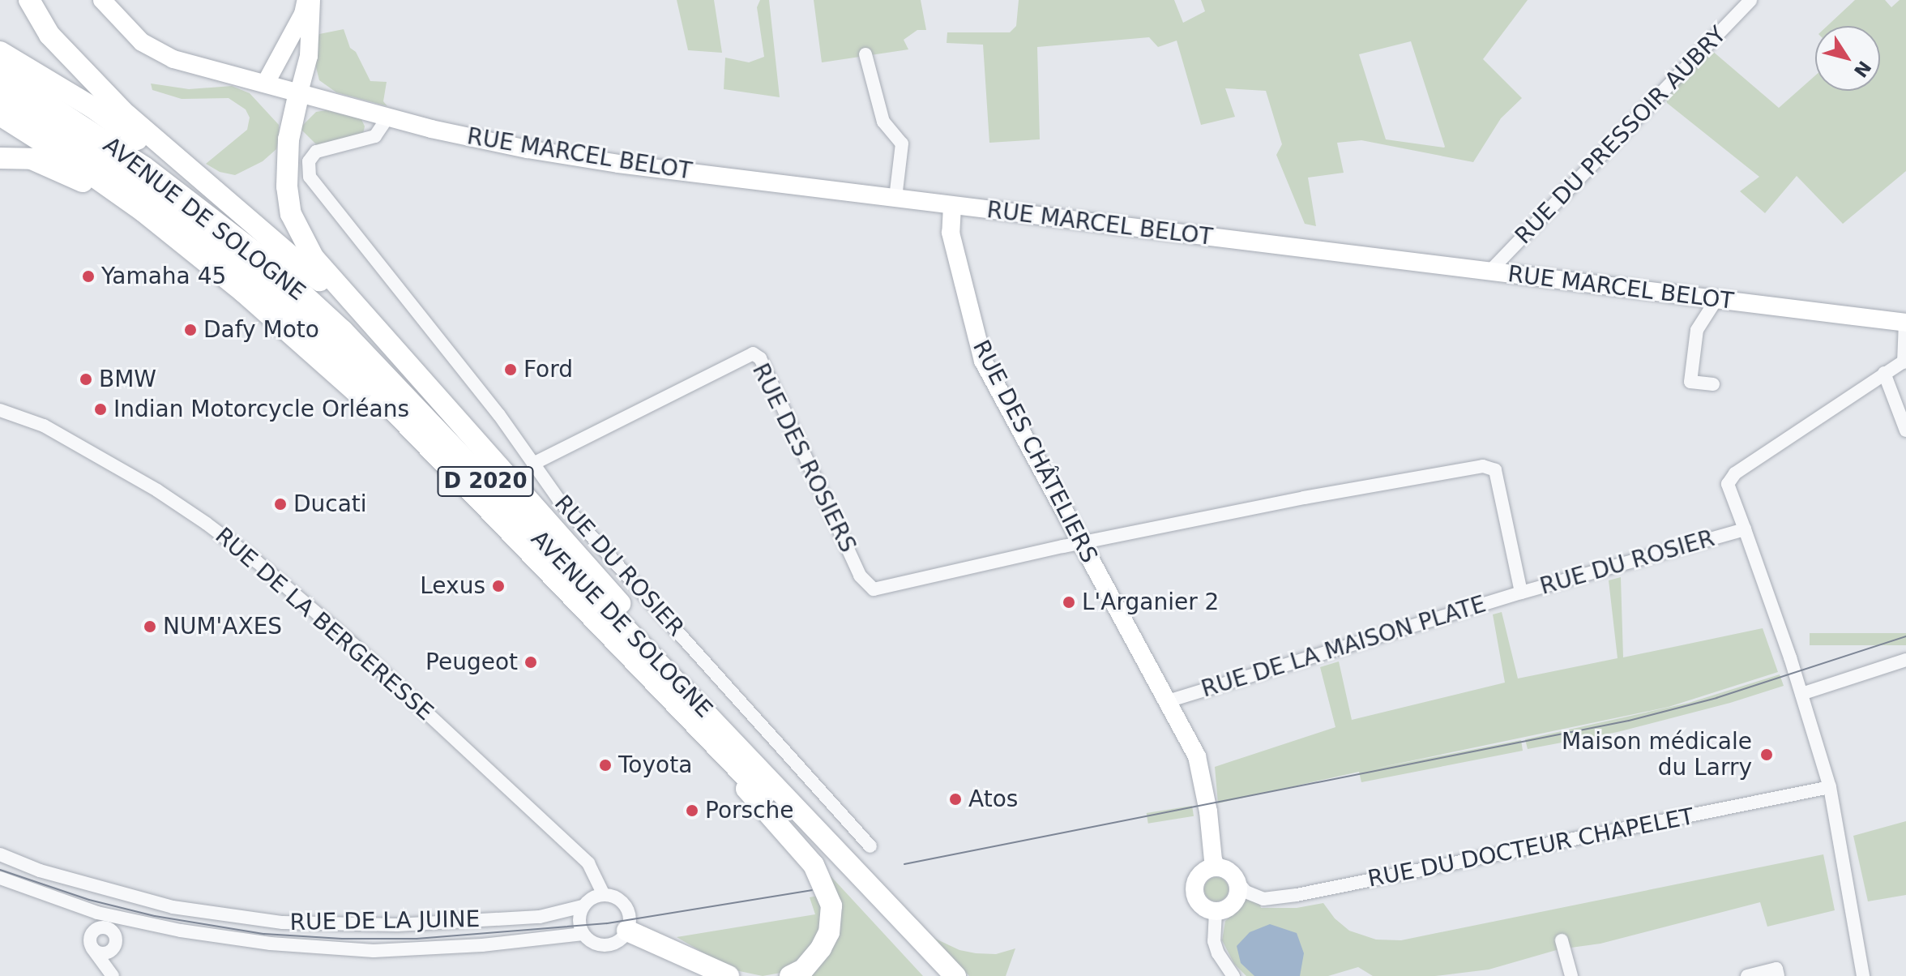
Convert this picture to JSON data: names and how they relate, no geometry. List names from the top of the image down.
{
  "streets": {
    "main road": [
      "RUE MARCEL BELOT",
      "AVENUE DE SOLOGNE",
      "RUE DES CHÂTELIERS",
      "D 2020"
    ],
    "street": [
      "RUE DU PRESSOIR AUBRY",
      "RUE DES ROSIERS",
      "RUE DU ROSIER",
      "RUE DE LA BERGERESSE",
      "RUE DE LA MAISON PLATE",
      "RUE DU DOCTEUR CHAPELET",
      "RUE DE LA JUINE"
    ]
  },
  "crossings": [
    ["RUE DU PRESSOIR AUBRY", "RUE MARCEL BELOT"],
    ["RUE MARCEL BELOT", "RUE DES CHÂTELIERS"],
    ["RUE MARCEL BELOT", "RUE DU ROSIER"],
    ["RUE DES CHÂTELIERS", "RUE DES ROSIERS"],
    ["RUE DES CHÂTELIERS", "RUE DU ROSIER"],
    ["RUE DES CHÂTELIERS", "RUE DE LA MAISON PLATE"],
    ["RUE DES CHÂTELIERS", "RUE DU DOCTEUR CHAPELET"],
    ["RUE DES ROSIERS", "RUE DU ROSIER"],
    ["RUE DU ROSIER", "RUE DE LA MAISON PLATE"],
    ["RUE DE LA BERGERESSE", "RUE DE LA JUINE"]
  ],
  "places": [
    "Yamaha 45",
    "Dafy Moto",
    "Ford",
    "BMW",
    "Indian Motorcycle Orléans",
    "Ducati",
    "Lexus",
    "L'Arganier 2",
    "NUM'AXES",
    "Peugeot",
    "Maison médicale du Larry",
    "Toyota",
    "Atos",
    "Porsche"
  ],
  "north": "bottom right"
}
